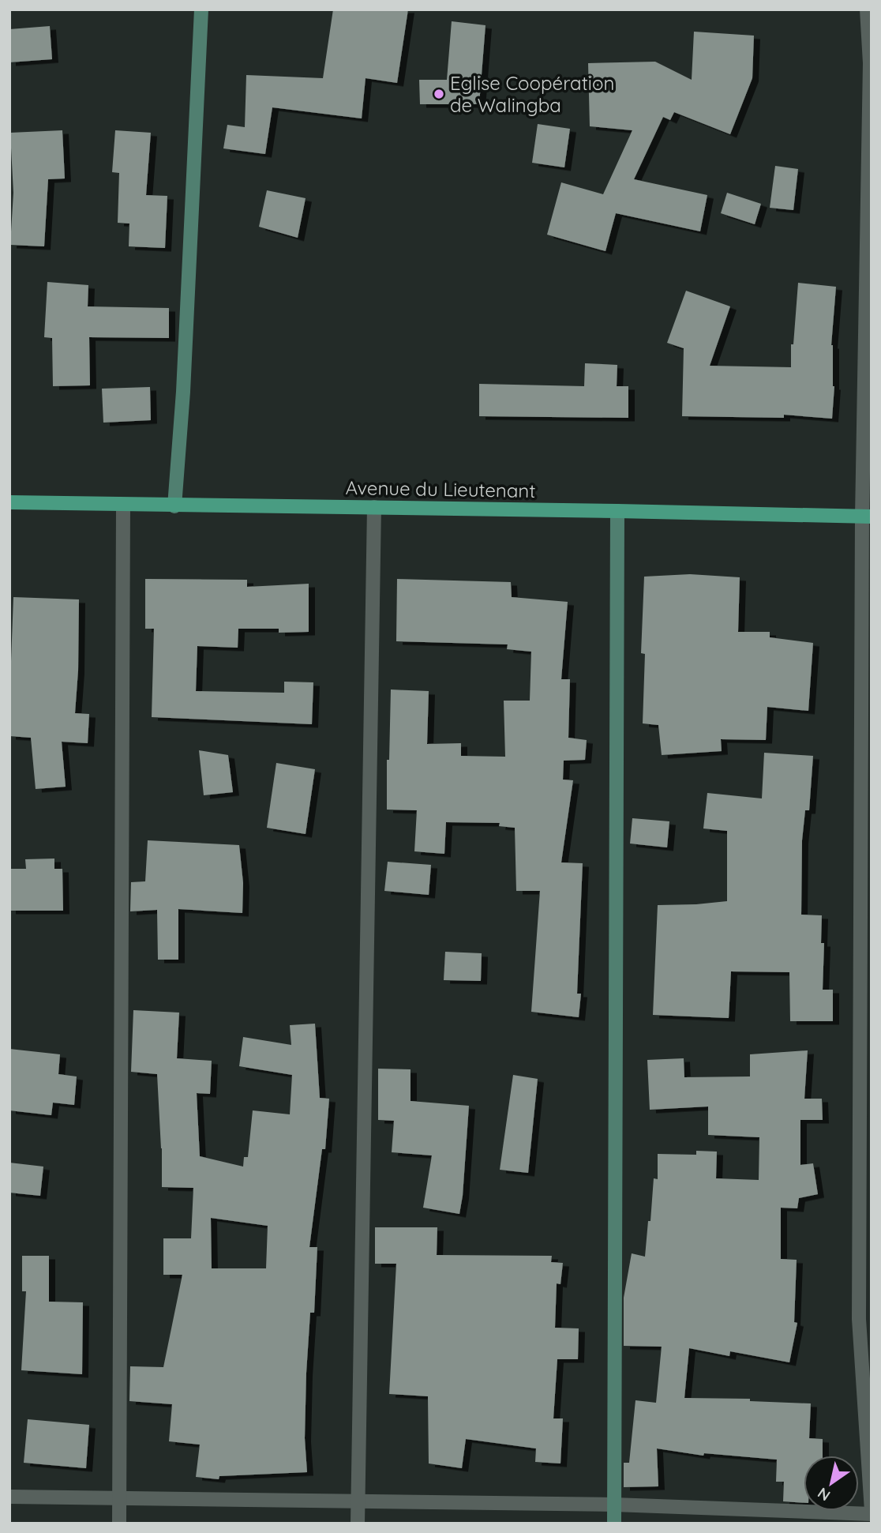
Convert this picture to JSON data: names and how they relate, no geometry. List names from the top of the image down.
{
  "streets": {
    "main road": ["Avenue du Lieutenant"]
  },
  "places": ["Eglise Coopération de Walingba"],
  "north": "bottom left"
}
